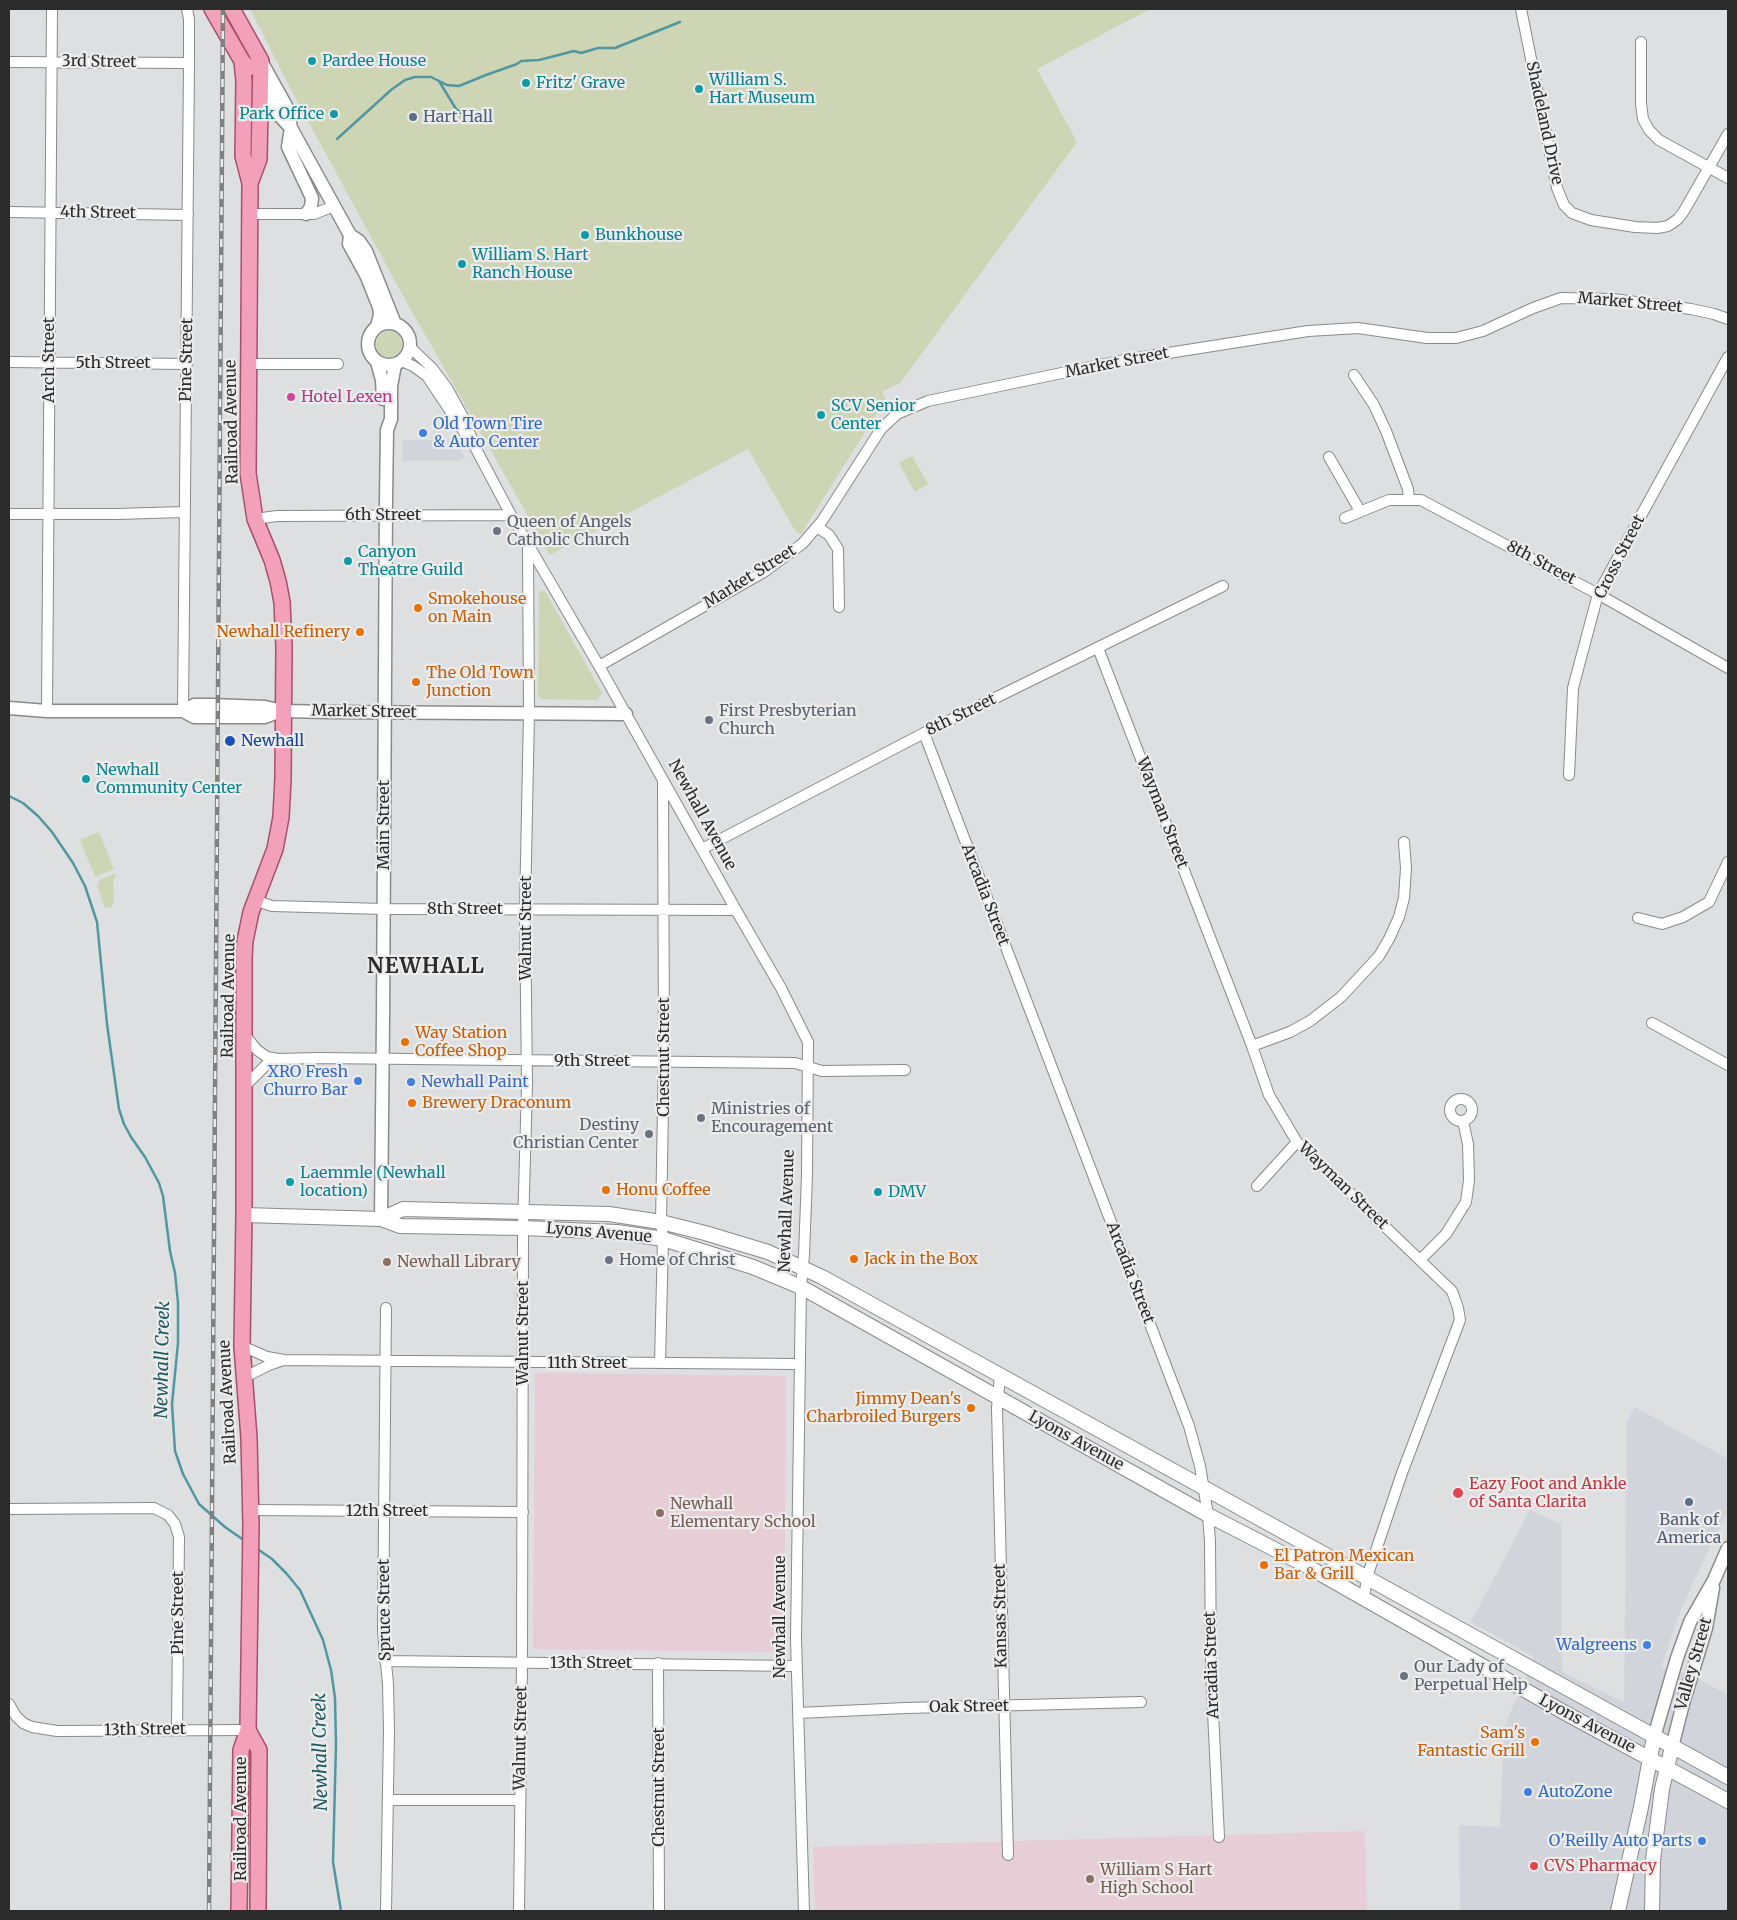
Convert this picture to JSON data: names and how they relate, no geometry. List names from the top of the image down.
{
  "streets": {
    "main road": ["Railroad Avenue", "Lyons Avenue"],
    "street": [
      "3rd Street",
      "Shadeland Drive",
      "4th Street",
      "Market Street",
      "Arch Street",
      "Pine Street",
      "5th Street",
      "6th Street",
      "Cross Street",
      "8th Street",
      "Wayman Street",
      "Newhall Avenue",
      "Main Street",
      "Arcadia Street",
      "Walnut Street",
      "Chestnut Street",
      "9th Street",
      "11th Street",
      "12th Street",
      "Spruce Street",
      "Kansas Street",
      "13th Street",
      "Valley Street",
      "Oak Street"
    ]
  },
  "crossings": [
    ["3rd Street", "Arch Street"],
    ["3rd Street", "Pine Street"],
    ["4th Street", "Arch Street"],
    ["4th Street", "Pine Street"],
    ["Market Street", "Arch Street"],
    ["Market Street", "Pine Street"],
    ["Market Street", "Railroad Avenue"],
    ["Market Street", "Newhall Avenue"],
    ["Market Street", "Main Street"],
    ["Market Street", "Walnut Street"],
    ["Arch Street", "5th Street"],
    ["Pine Street", "5th Street"],
    ["Pine Street", "13th Street"],
    ["Railroad Avenue", "6th Street"],
    ["Railroad Avenue", "8th Street"],
    ["Railroad Avenue", "9th Street"],
    ["Railroad Avenue", "Lyons Avenue"],
    ["Railroad Avenue", "11th Street"],
    ["Railroad Avenue", "12th Street"],
    ["Railroad Avenue", "13th Street"],
    ["6th Street", "Newhall Avenue"],
    ["6th Street", "Main Street"],
    ["Cross Street", "8th Street"],
    ["8th Street", "Wayman Street"],
    ["8th Street", "Newhall Avenue"],
    ["8th Street", "Main Street"],
    ["8th Street", "Arcadia Street"],
    ["8th Street", "Walnut Street"],
    ["8th Street", "Chestnut Street"],
    ["Wayman Street", "Lyons Avenue"],
    ["Newhall Avenue", "Main Street"],
    ["Newhall Avenue", "Walnut Street"],
    ["Newhall Avenue", "Chestnut Street"],
    ["Newhall Avenue", "9th Street"],
    ["Newhall Avenue", "Lyons Avenue"],
    ["Newhall Avenue", "11th Street"],
    ["Newhall Avenue", "13th Street"],
    ["Newhall Avenue", "Oak Street"],
    ["Main Street", "9th Street"],
    ["Main Street", "Lyons Avenue"],
    ["Arcadia Street", "Lyons Avenue"],
    ["Walnut Street", "9th Street"],
    ["Walnut Street", "Lyons Avenue"],
    ["Walnut Street", "11th Street"],
    ["Walnut Street", "12th Street"],
    ["Walnut Street", "13th Street"],
    ["Chestnut Street", "9th Street"],
    ["Chestnut Street", "Lyons Avenue"],
    ["Chestnut Street", "11th Street"],
    ["Chestnut Street", "13th Street"],
    ["Lyons Avenue", "Kansas Street"],
    ["Lyons Avenue", "Valley Street"],
    ["11th Street", "Spruce Street"],
    ["12th Street", "Spruce Street"],
    ["Spruce Street", "13th Street"],
    ["Kansas Street", "Oak Street"]
  ],
  "districts": ["NEWHALL"],
  "water": ["Newhall Creek"],
  "places": [
    "Pardee House",
    "Fritz' Grave",
    "William S. Hart Museum",
    "Park Office",
    "Hart Hall",
    "Bunkhouse",
    "William S. Hart Ranch House",
    "Hotel Lexen",
    "SCV Senior Center",
    "Old Town Tire & Auto Center",
    "Queen of Angels Catholic Church",
    "Canyon Theatre Guild",
    "Smokehouse on Main",
    "Newhall Refinery",
    "The Old Town Junction",
    "First Presbyterian Church",
    "Newhall",
    "Newhall Community Center",
    "Way Station Coffee Shop",
    "XRO Fresh Churro Bar",
    "Newhall Paint",
    "Brewery Draconum",
    "Ministries of Encouragement",
    "Destiny Christian Center",
    "Laemmle (Newhall location)",
    "Honu Coffee",
    "DMV",
    "Jack in the Box",
    "Home of Christ",
    "Newhall Library",
    "Jimmy Dean's Charbroiled Burgers",
    "Eazy Foot and Ankle of Santa Clarita",
    "Bank of America",
    "Newhall Elementary School",
    "El Patron Mexican Bar & Grill",
    "Walgreens",
    "Our Lady of Perpetual Help",
    "Sam's Fantastic Grill",
    "AutoZone",
    "O'Reilly Auto Parts",
    "CVS Pharmacy",
    "William S Hart High School"
  ]
}
